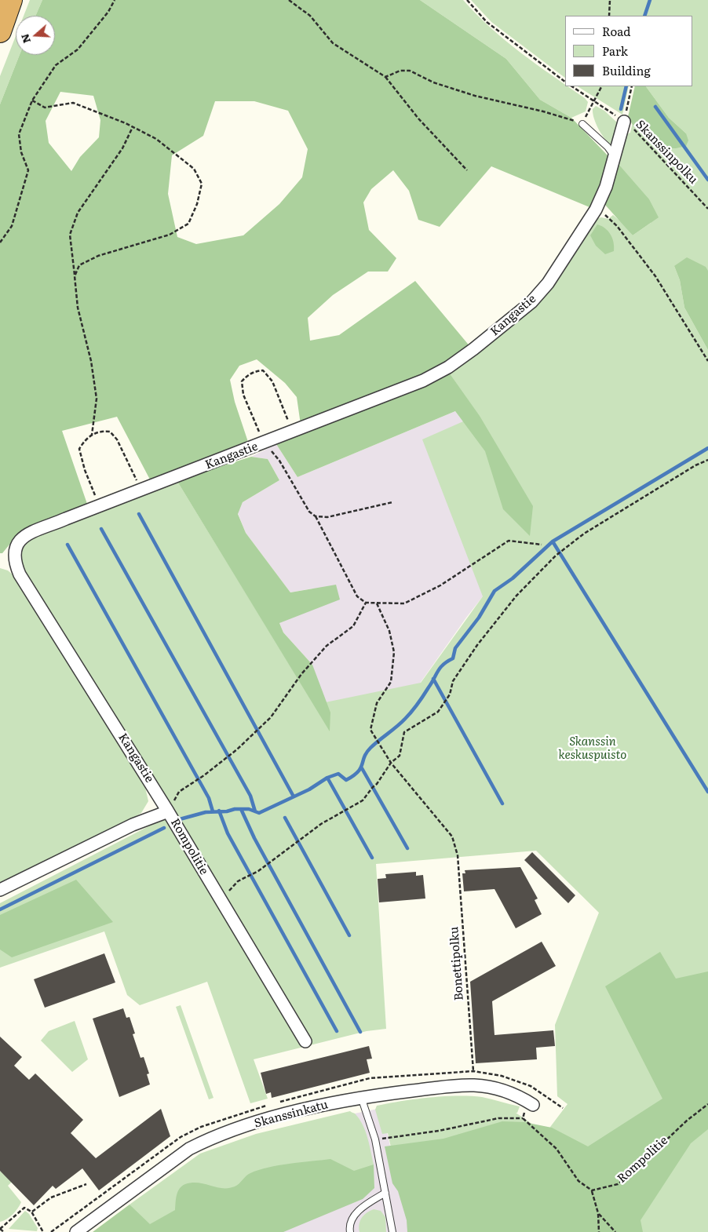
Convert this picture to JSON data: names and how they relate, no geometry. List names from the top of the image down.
{
  "streets": {
    "street": ["Kangastie", "Rompolitie", "Skanssinkatu"],
    "path": ["Skanssinpolku", "Bonettipolku"]
  },
  "crossings": [
    ["Skanssinpolku", "Kangastie"],
    ["Kangastie", "Rompolitie"]
  ],
  "parks": ["Skanssin keskuspuisto"],
  "legend": ["Road", "Park", "Building"],
  "north": "left"
}
